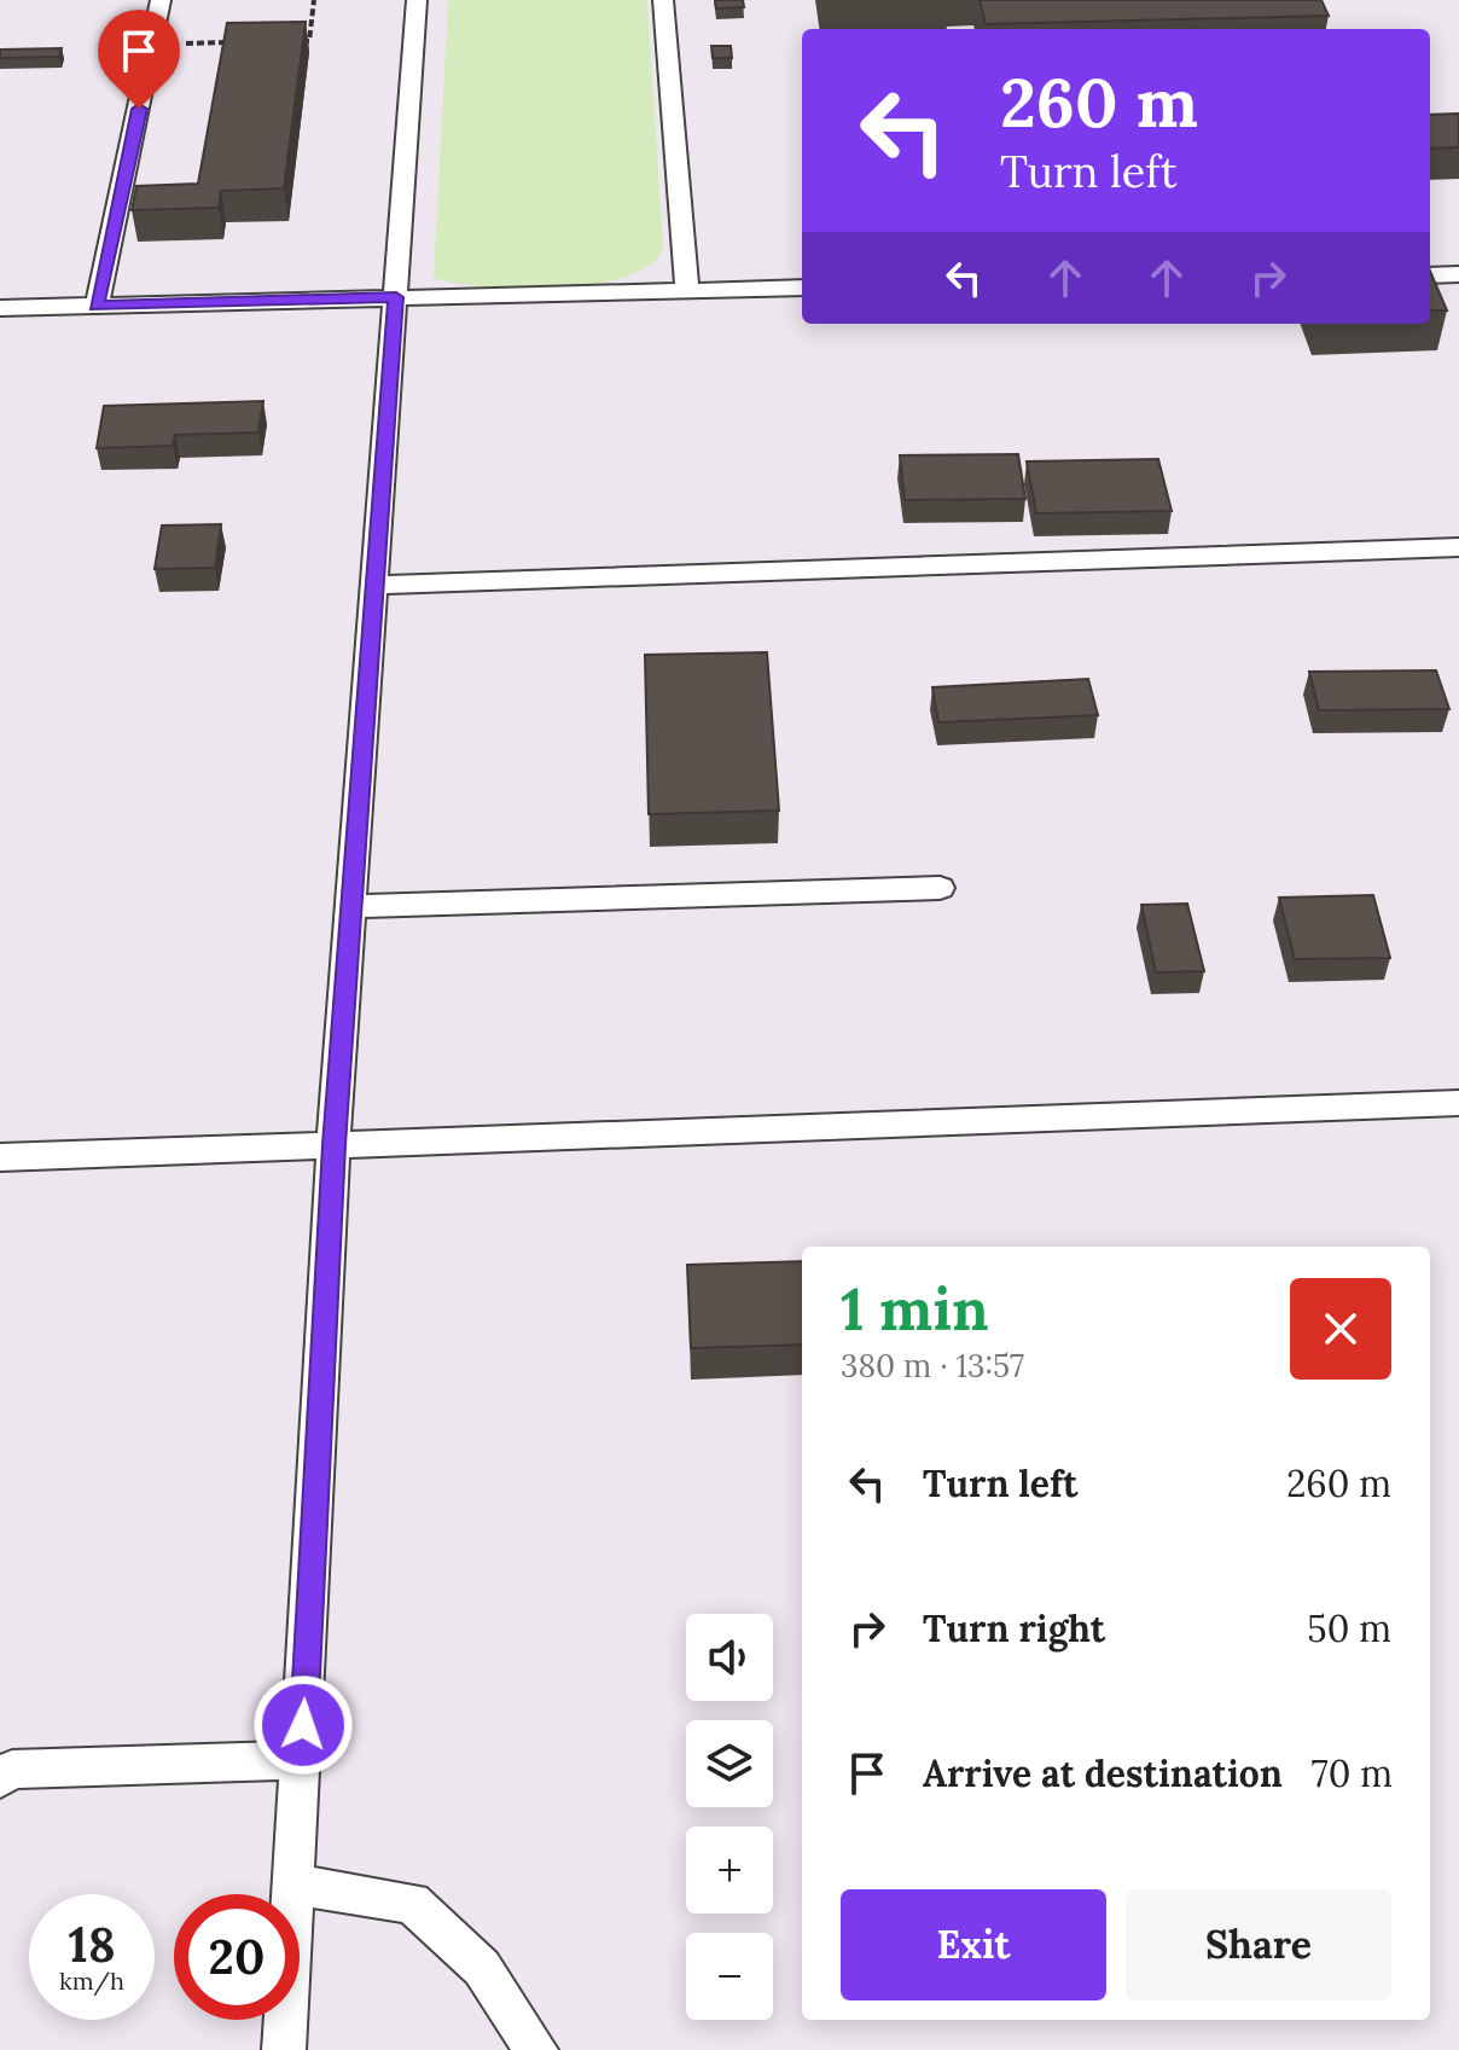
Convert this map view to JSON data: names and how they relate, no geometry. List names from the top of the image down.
{
  "page": {
    "turn": ["260 m", "Turn left"],
    "heading": ["1 min", "380 m · 13:57"],
    "list": [
      {
        "name": "Turn left",
        "value": "260 m"
      },
      {
        "name": "Turn right",
        "value": "50 m"
      },
      {
        "name": "Arrive at destination",
        "value": "70 m"
      }
    ],
    "map_buttons": ["+", "−"],
    "buttons": ["Exit", "Share"],
    "speed": "18 km/h",
    "limit": "20"
  }
}
